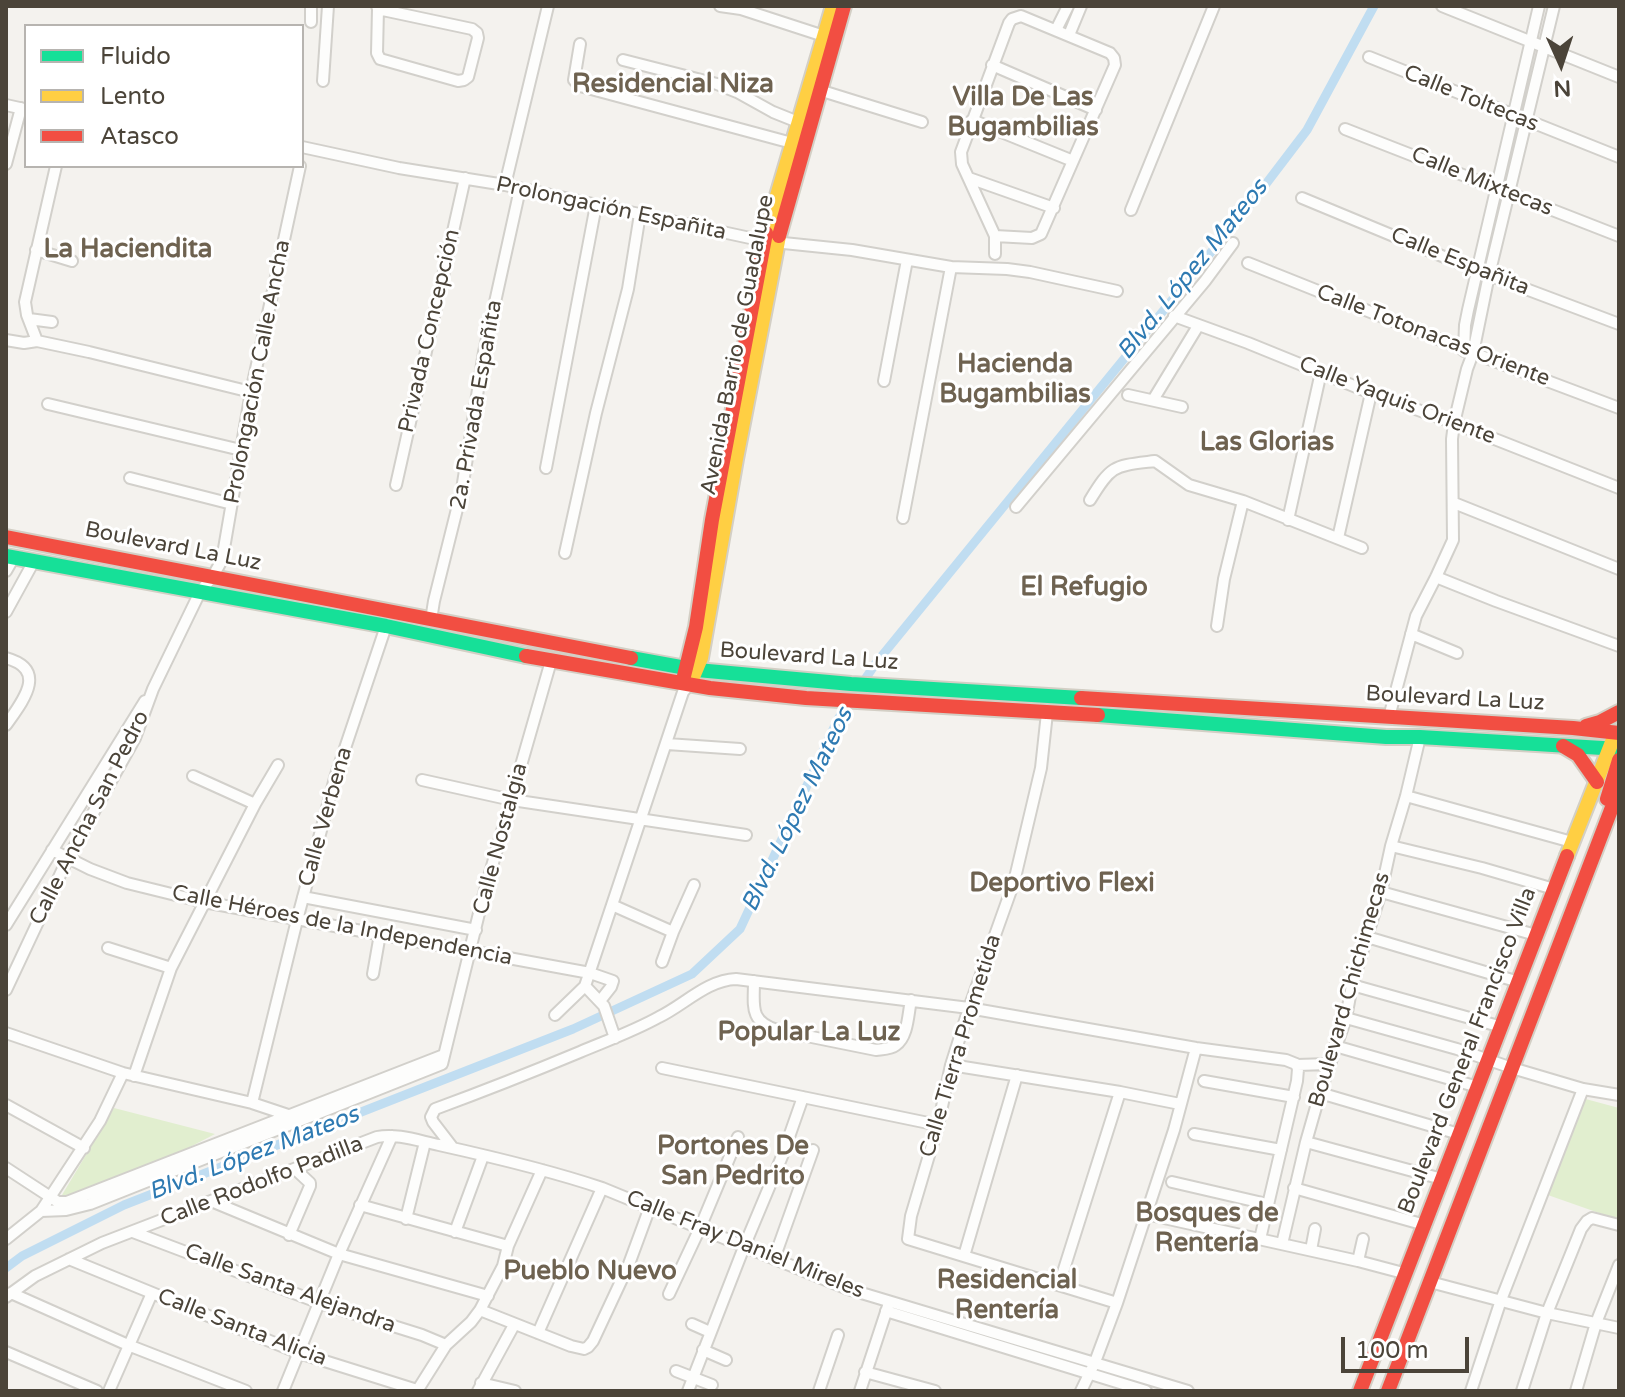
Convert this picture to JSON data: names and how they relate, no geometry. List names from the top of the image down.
{
  "streets": {
    "main road": ["Avenida Barrio de Guadalupe", "Boulevard La Luz", "Boulevard General Francisco Villa"],
    "street": [
      "Calle Toltecas",
      "Calle Mixtecas",
      "Prolongación Españita",
      "Calle Españita",
      "Privada Concepción",
      "Calle Totonacas Oriente",
      "Prolongación Calle Ancha",
      "Calle Yaquis Oriente",
      "2a. Privada Españita",
      "Calle Verbena",
      "Calle Ancha San Pedro",
      "Calle Nostalgia",
      "Calle Héroes de la Independencia",
      "Boulevard Chichimecas",
      "Calle Tierra Prometida",
      "Calle Rodolfo Padilla",
      "Calle Fray Daniel Mireles",
      "Calle Santa Alejandra",
      "Calle Santa Alicia"
    ]
  },
  "crossings": [
    ["Prolongación Españita", "Privada Concepción"],
    ["Prolongación Españita", "Avenida Barrio de Guadalupe"],
    ["Prolongación Españita", "2a. Privada Españita"],
    ["Avenida Barrio de Guadalupe", "Boulevard La Luz"],
    ["Avenida Barrio de Guadalupe", "Calle Héroes de la Independencia"],
    ["Prolongación Calle Ancha", "Boulevard La Luz"],
    ["Prolongación Calle Ancha", "Calle Ancha San Pedro"],
    ["2a. Privada Españita", "Boulevard La Luz"],
    ["Boulevard La Luz", "Calle Verbena"],
    ["Boulevard La Luz", "Calle Ancha San Pedro"],
    ["Boulevard La Luz", "Calle Nostalgia"],
    ["Boulevard La Luz", "Boulevard Chichimecas"],
    ["Boulevard La Luz", "Calle Tierra Prometida"],
    ["Boulevard La Luz", "Boulevard General Francisco Villa"],
    ["Calle Verbena", "Calle Héroes de la Independencia"],
    ["Calle Ancha San Pedro", "Calle Héroes de la Independencia"],
    ["Calle Nostalgia", "Calle Héroes de la Independencia"],
    ["Calle Rodolfo Padilla", "Calle Fray Daniel Mireles"],
    ["Calle Rodolfo Padilla", "Calle Santa Alejandra"],
    ["Calle Rodolfo Padilla", "Calle Santa Alicia"]
  ],
  "districts": [
    "Residencial Niza",
    "Villa De Las Bugambilias",
    "La Haciendita",
    "Hacienda Bugambilias",
    "Las Glorias",
    "El Refugio",
    "Deportivo Flexi",
    "Popular La Luz",
    "Portones De San Pedrito",
    "Bosques de Rentería",
    "Pueblo Nuevo",
    "Residencial Rentería"
  ],
  "water": ["Blvd. López Mateos"],
  "legend": ["Fluido", "Lento", "Atasco"],
  "scale_bar": "100 m",
  "north": "bottom"
}
